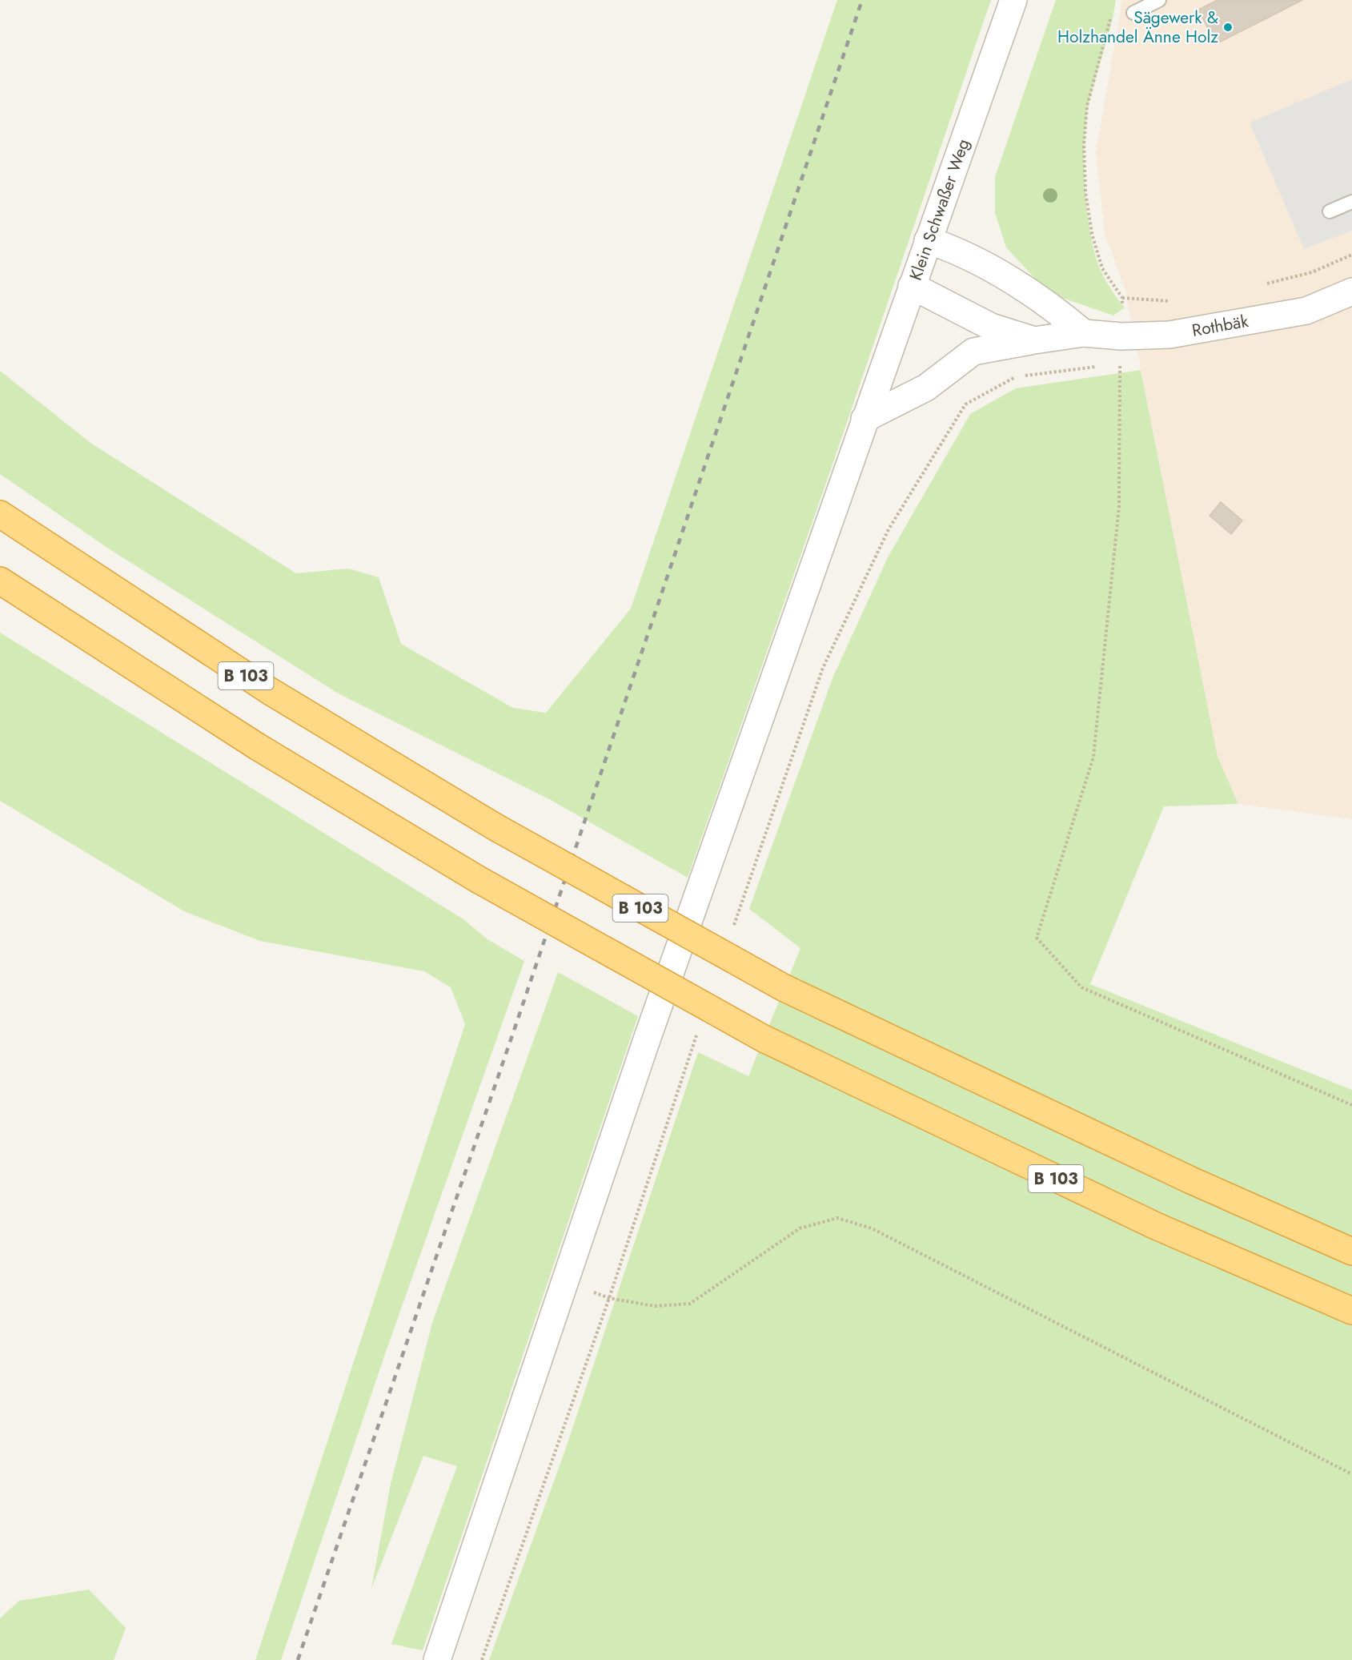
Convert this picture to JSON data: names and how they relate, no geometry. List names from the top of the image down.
{
  "streets": {
    "highway": ["B 103"],
    "street": ["Klein Schwaßer Weg", "Rothbäk"]
  },
  "crossings": [
    ["Klein Schwaßer Weg", "Rothbäk"]
  ],
  "places": ["Sägewerk & Holzhandel Änne Holz"]
}
